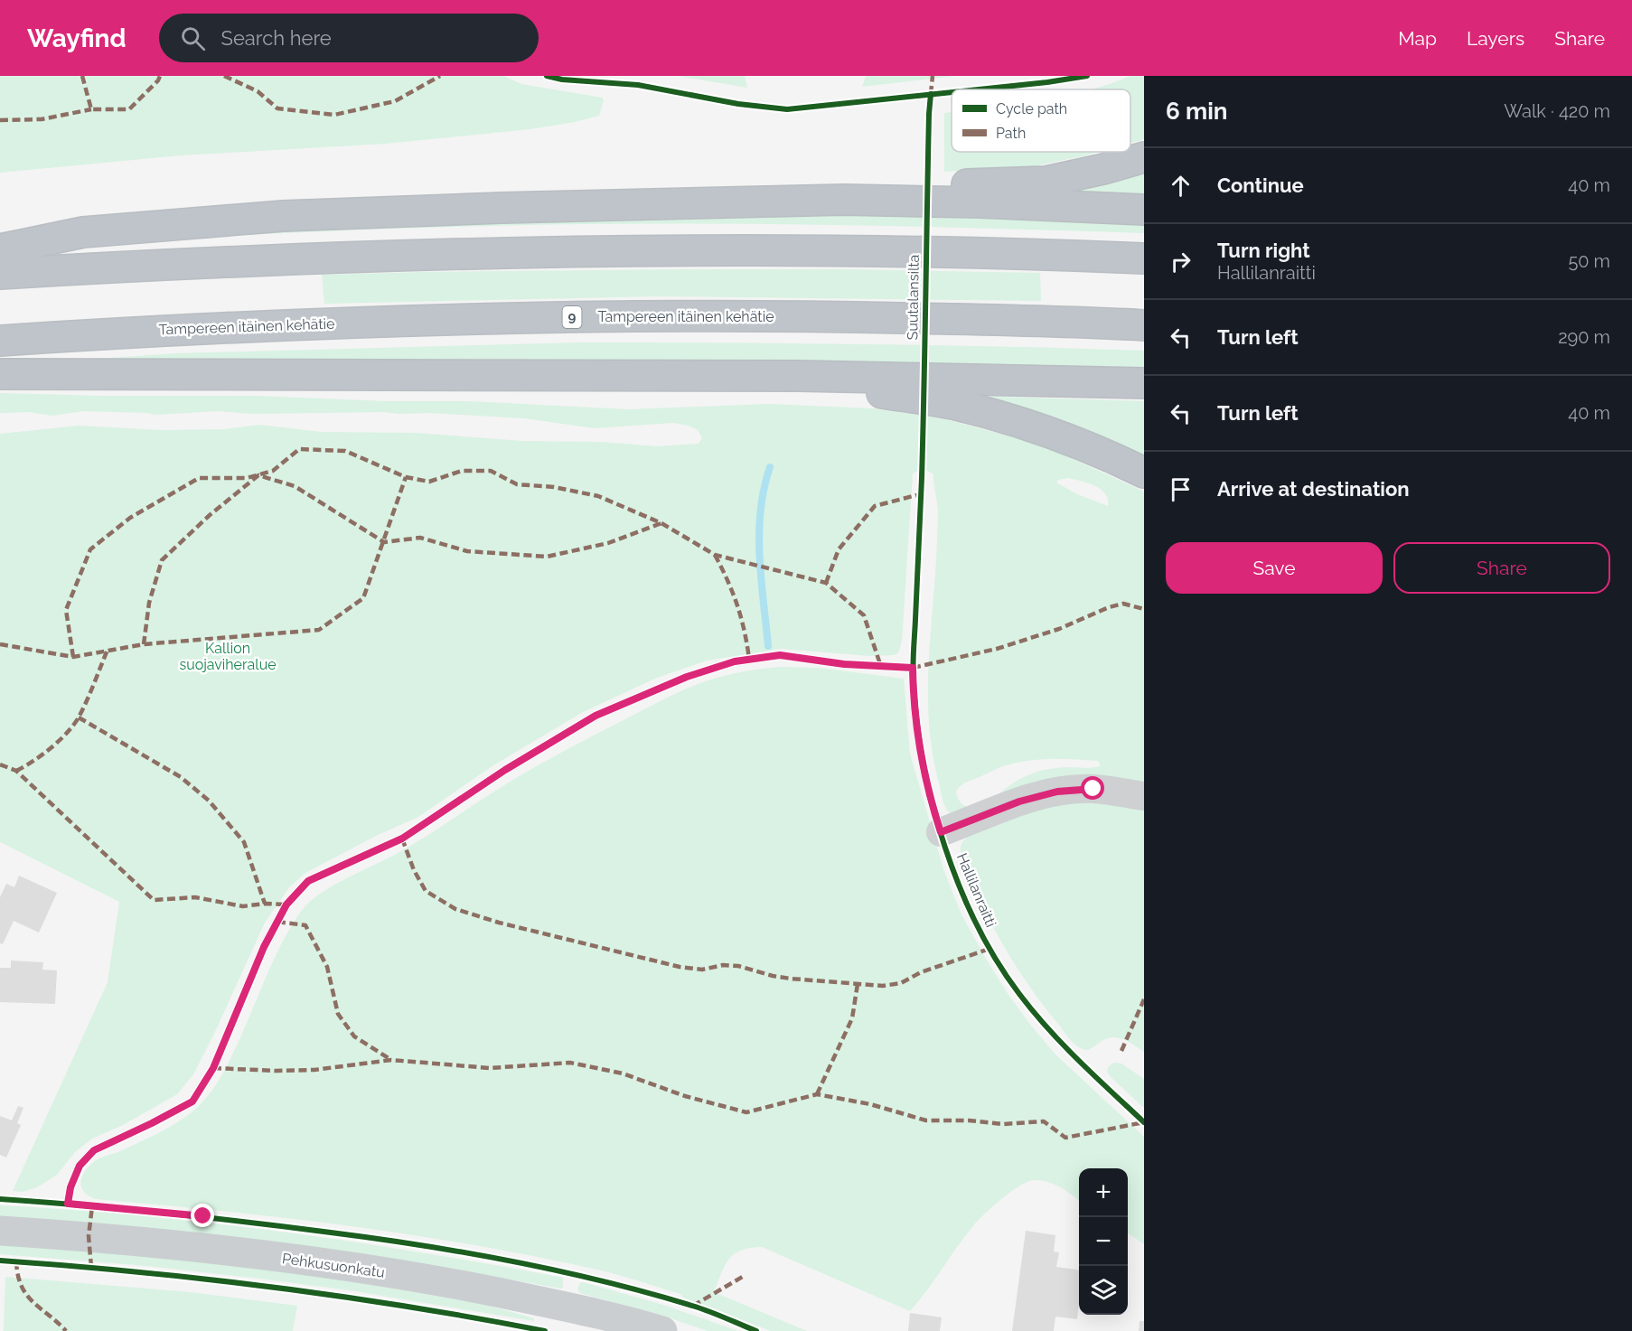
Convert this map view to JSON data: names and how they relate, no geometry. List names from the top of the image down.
{
  "streets": {
    "highway": ["Tampereen itäinen kehätie", "9"],
    "main road": ["Pehkusuonkatu"],
    "cycle path": ["Suutalansilta"]
  },
  "parks": ["Kallion suojaviheralue"],
  "legend": ["Cycle path", "Path"],
  "page": {
    "header": "Wayfind",
    "search": "Search here",
    "nav": ["Map", "Layers", "Share"],
    "heading": ["6 min", "Walk · 420 m"],
    "list": [
      ["Continue", "40 m"],
      ["Turn right", "Hallilanraitti", "50 m"],
      ["Turn left", "290 m"],
      ["Turn left", "40 m"],
      "Arrive at destination"
    ],
    "buttons": ["Save", "Share"],
    "map_buttons": ["+", "−"]
  }
}
